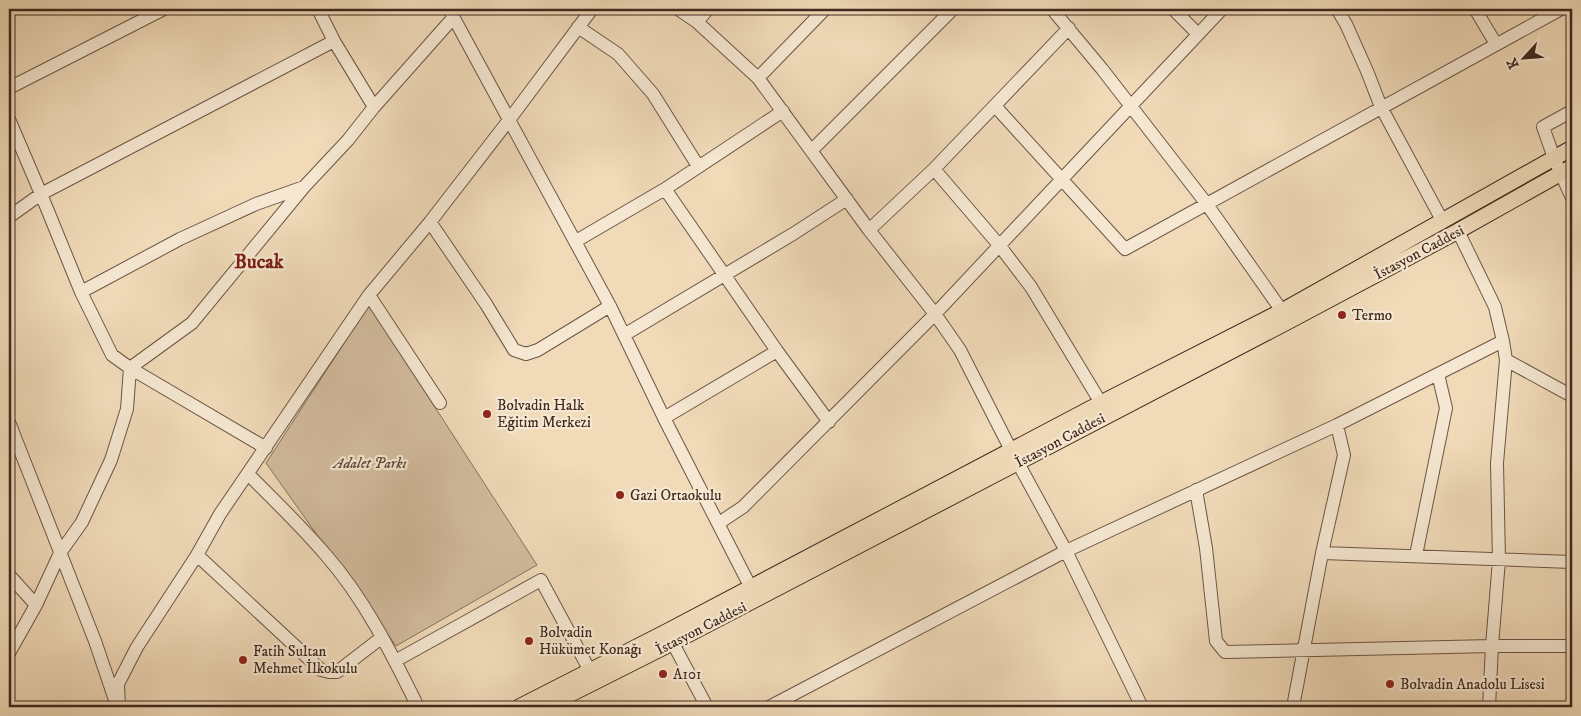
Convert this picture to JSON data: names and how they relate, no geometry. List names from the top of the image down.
{
  "streets": {
    "main road": ["İstasyon Caddesi"]
  },
  "districts": ["Bucak"],
  "parks": ["Adalet Parkı"],
  "places": [
    "Termo",
    "Bolvadin Halk Eğitim Merkezi",
    "Gazi Ortaokulu",
    "Bolvadin Hükümet Konağı",
    "Fatih Sultan Mehmet İlkokulu",
    "A101",
    "Bolvadin Anadolu Lisesi"
  ],
  "north": "bottom left"
}
